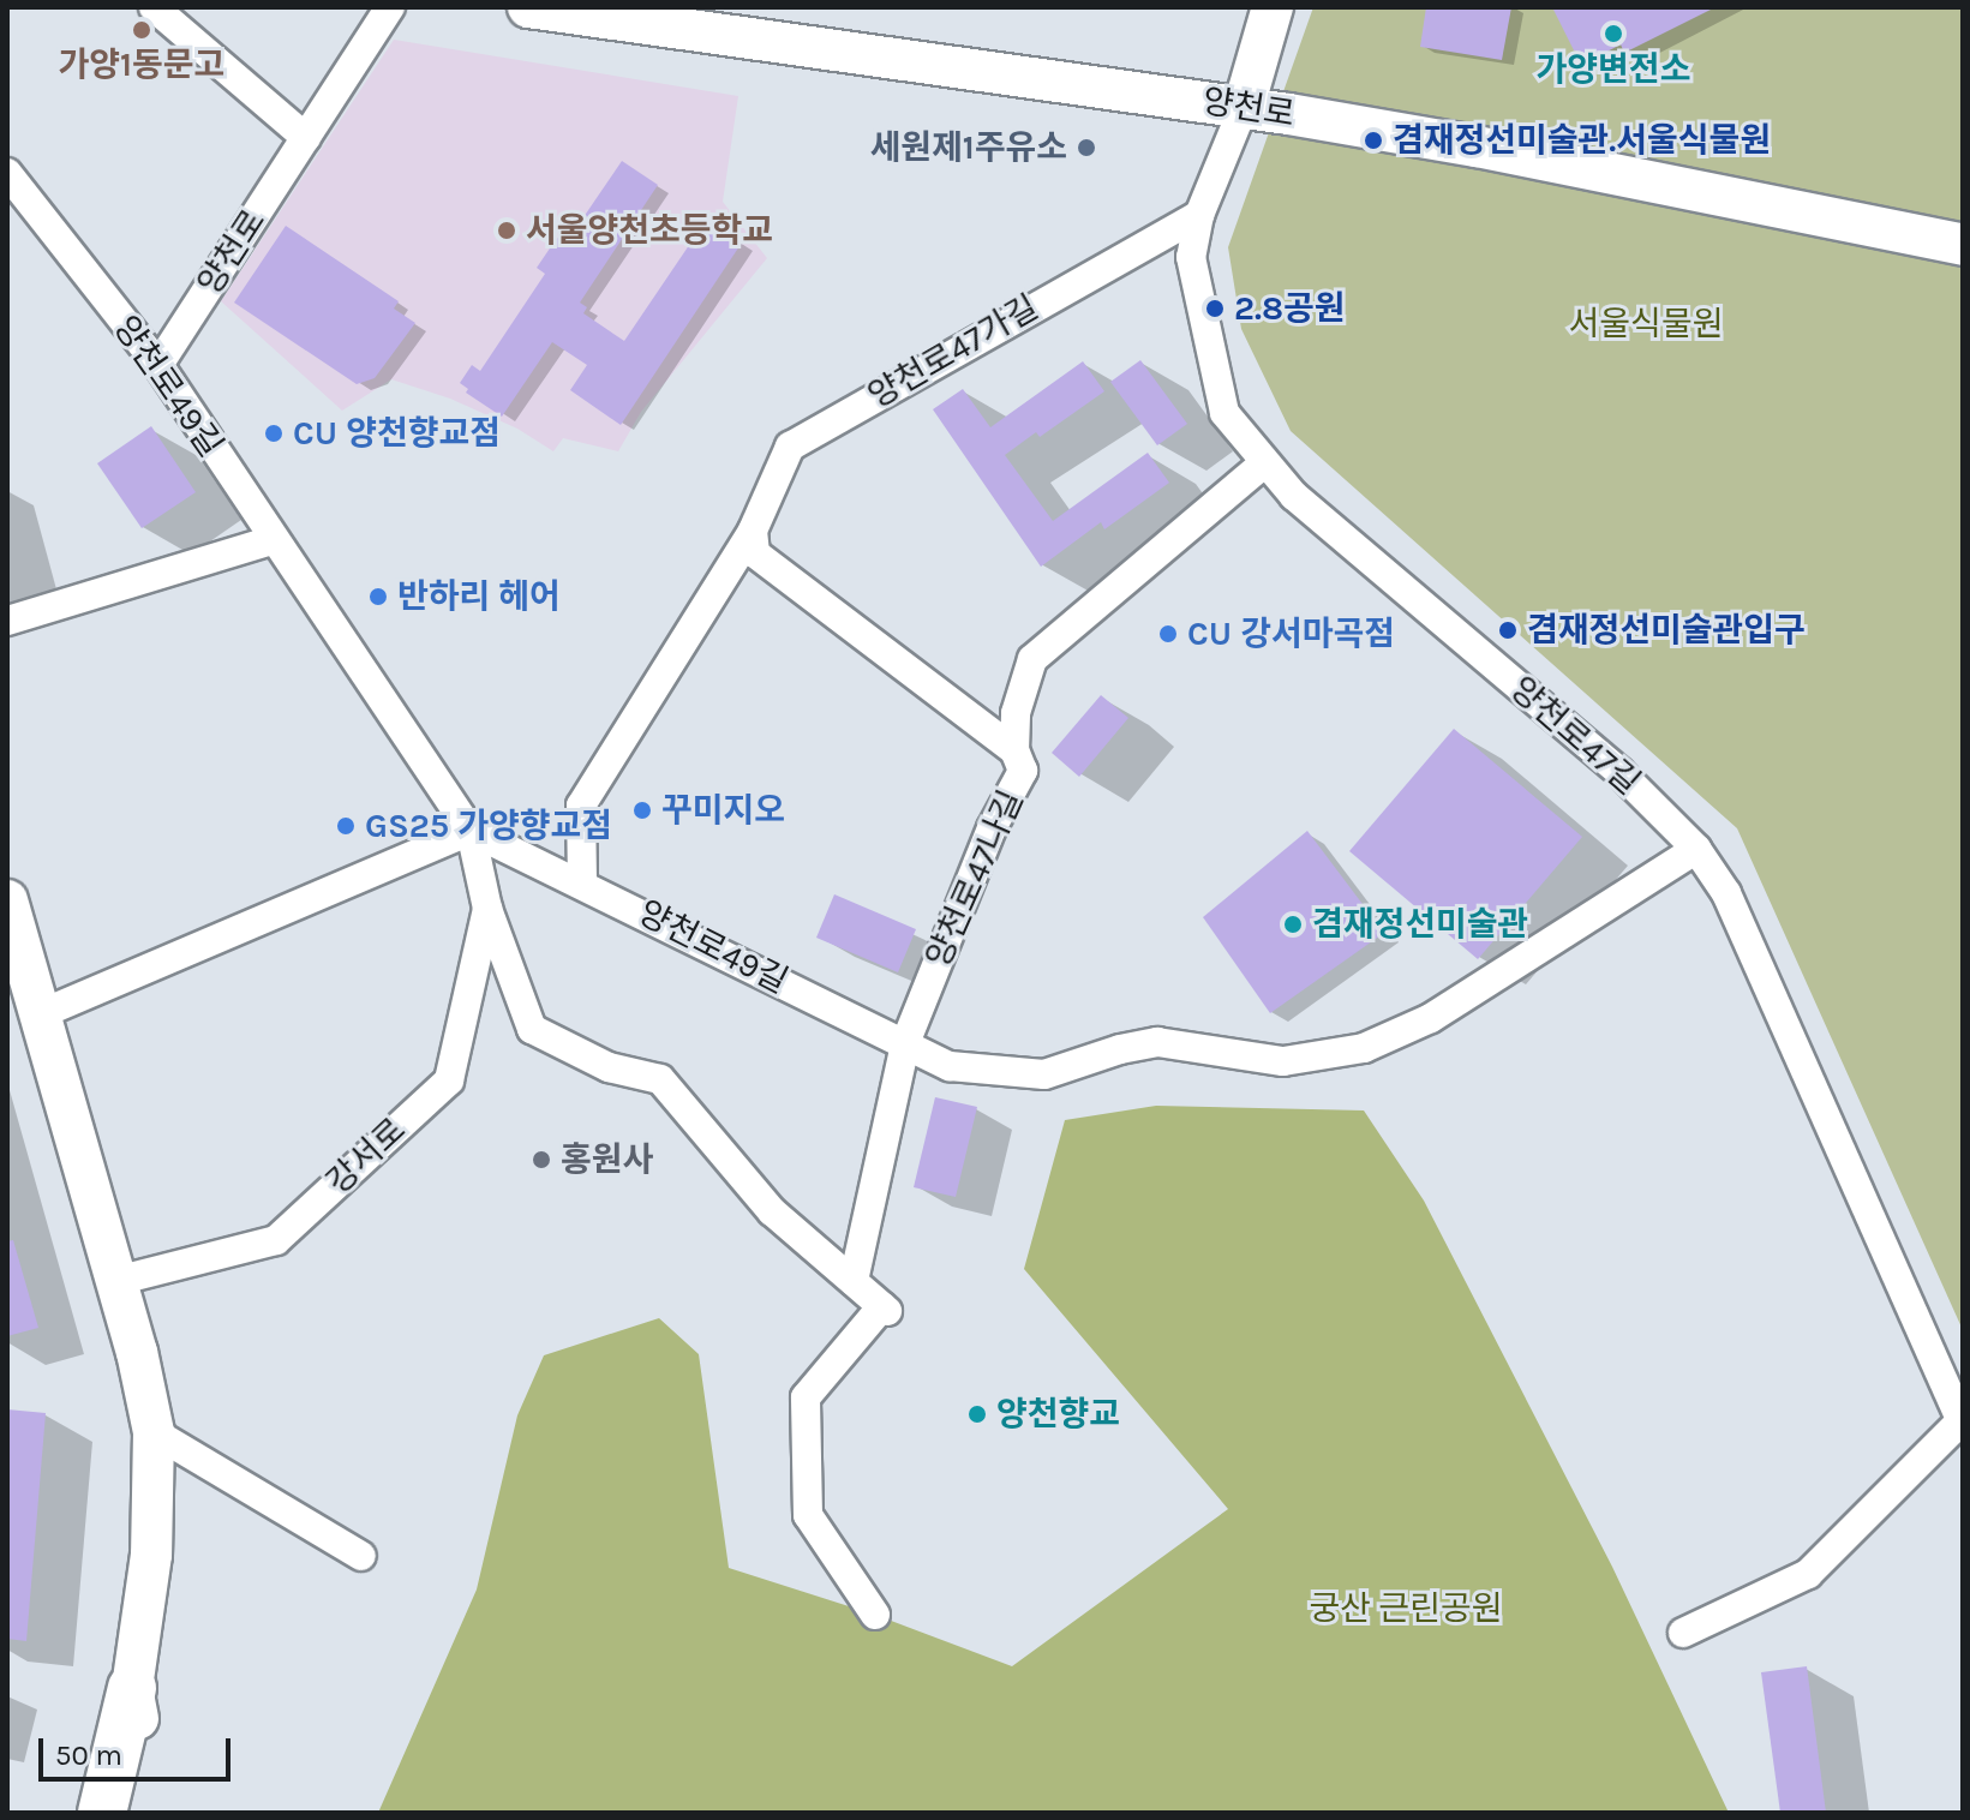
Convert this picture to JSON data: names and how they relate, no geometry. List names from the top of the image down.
{
  "streets": {
    "main road": ["양천로"],
    "street": [
      "양천로47가길",
      "양천로49길",
      "양천로47길",
      "양천로47나길",
      "강서로"
    ]
  },
  "crossings": [
    ["양천로", "양천로49길"],
    ["양천로", "양천로47길"],
    ["양천로47가길", "양천로49길"],
    ["양천로47가길", "양천로47길"],
    ["양천로49길", "양천로47길"],
    ["양천로49길", "양천로47나길"],
    ["양천로47길", "양천로47나길"]
  ],
  "parks": ["서울식물원", "궁산 근린공원"],
  "places": [
    "가양1동문고",
    "가양변전소",
    "겸재정선미술관.서울식물원",
    "세원제1주유소",
    "서울양천초등학교",
    "2.8공원",
    "CU 양천향교점",
    "반하리 헤어",
    "겸재정선미술관입구",
    "CU 강서마곡점",
    "꾸미지오",
    "GS25 가양향교점",
    "겸재정선미술관",
    "홍원사",
    "양천향교"
  ],
  "scale_bar": "50 m"
}
